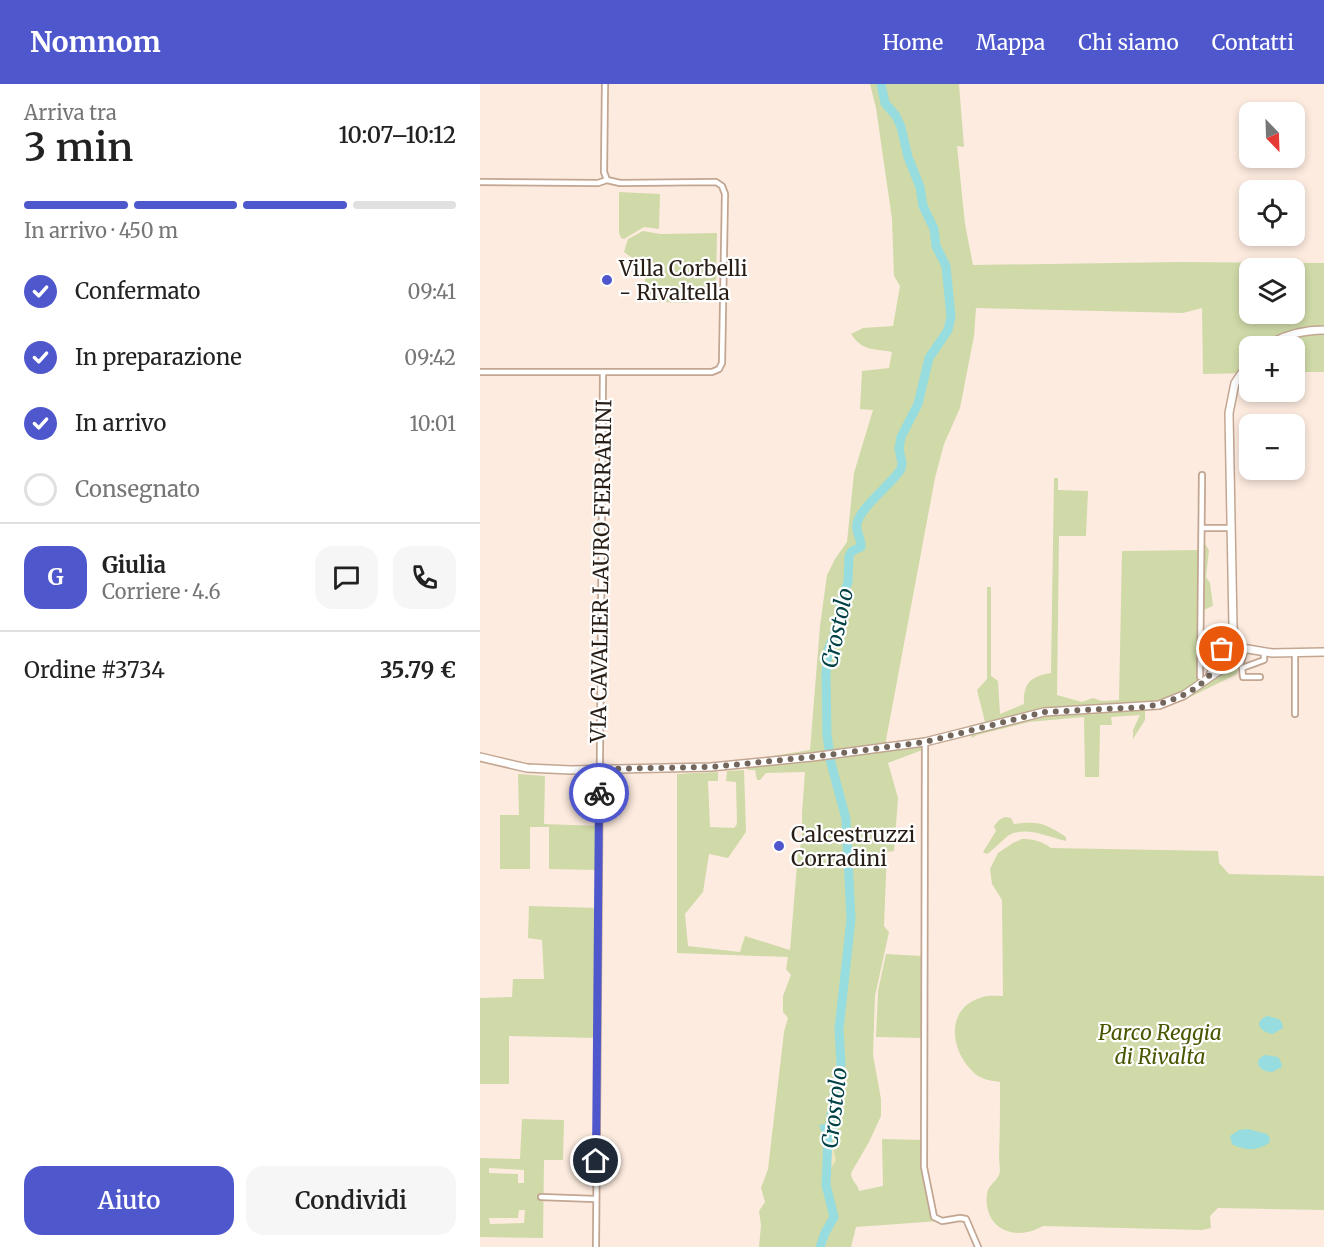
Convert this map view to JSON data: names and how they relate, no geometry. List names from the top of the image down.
{
  "streets": {
    "street": ["VIA CAVALIER LAURO FERRARINI"]
  },
  "water": ["Crostolo"],
  "parks": ["Parco Reggia di Rivalta"],
  "places": ["Villa Corbelli - Rivaltella", "Calcestruzzi Corradini"],
  "north": "bottom right",
  "page": {
    "header": "Nomnom",
    "nav": [
      "Home",
      "Mappa",
      "Chi siamo",
      "Contatti"
    ],
    "heading": ["3 min", "Arriva tra", "10:07–10:12"],
    "panel": [
      "Giulia",
      "Corriere · 4.6",
      "Ordine #3734",
      "35.79 €"
    ],
    "map_buttons": ["+", "−"],
    "bar": "In arrivo · 450 m",
    "list": [
      ["Confermato", "09:41"],
      ["In preparazione", "09:42"],
      ["In arrivo", "10:01"],
      "Consegnato"
    ],
    "round": "G",
    "buttons": ["Aiuto", "Condividi"]
  }
}
